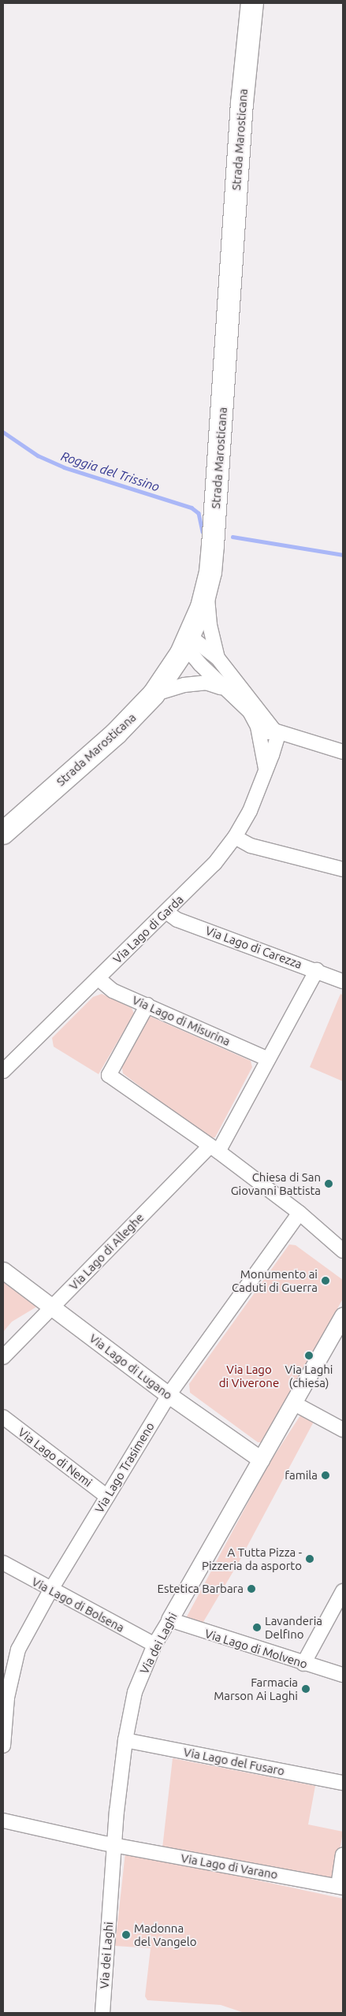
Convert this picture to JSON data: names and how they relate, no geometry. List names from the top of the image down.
{
  "streets": {
    "main road": ["Strada Marosticana"],
    "street": [
      "Via Lago di Garda",
      "Via Lago di Carezza",
      "Via Lago di Misurina",
      "Via Lago di Alleghe",
      "Via Lago di Lugano",
      "Via Lago di Nemi",
      "Via Lago Trasimeno",
      "Via Lago di Bolsena",
      "Via dei Laghi",
      "Via Lago di Molveno",
      "Via Lago del Fusaro",
      "Via Lago di Varano"
    ]
  },
  "crossings": [
    ["Via Lago di Garda", "Via Lago di Carezza"],
    ["Via Lago di Garda", "Via Lago di Misurina"],
    ["Via Lago di Carezza", "Via Lago di Alleghe"],
    ["Via Lago di Misurina", "Via Lago di Alleghe"],
    ["Via Lago di Alleghe", "Via Lago di Lugano"],
    ["Via Lago di Lugano", "Via Lago Trasimeno"],
    ["Via Lago di Lugano", "Via dei Laghi"],
    ["Via Lago di Nemi", "Via Lago Trasimeno"],
    ["Via Lago Trasimeno", "Via Lago di Bolsena"],
    ["Via Lago di Bolsena", "Via dei Laghi"],
    ["Via dei Laghi", "Via Lago di Molveno"],
    ["Via dei Laghi", "Via Lago del Fusaro"],
    ["Via dei Laghi", "Via Lago di Varano"]
  ],
  "water": ["Roggia del Trissino"],
  "parks": ["Via Lago di Viverone"],
  "places": [
    "Chiesa di San Giovanni Battista",
    "Monumento ai Caduti di Guerra",
    "Via Laghi (chiesa)",
    "famila",
    "A Tutta Pizza - Pizzeria da asporto",
    "Estetica Barbara",
    "Lavanderia Delfino",
    "Farmacia Marson Ai Laghi",
    "Madonna del Vangelo"
  ]
}
